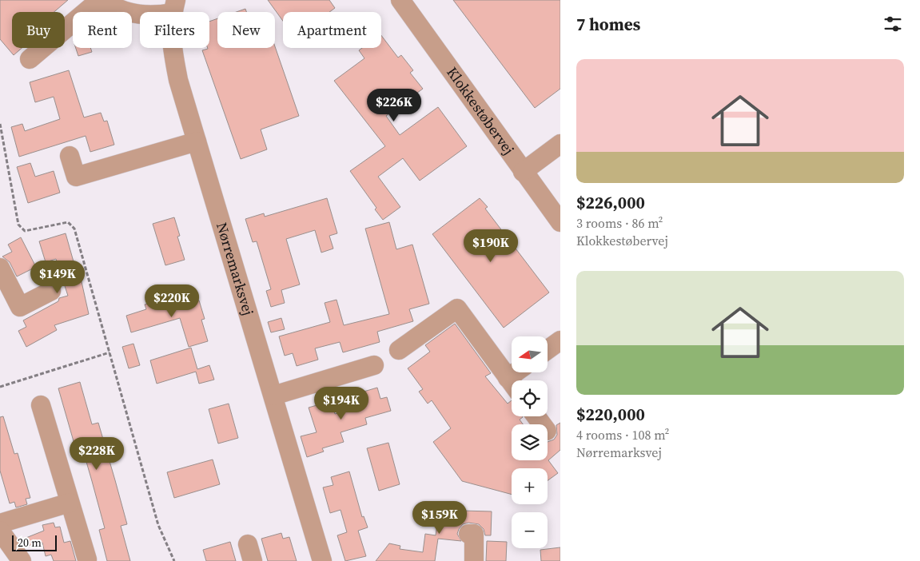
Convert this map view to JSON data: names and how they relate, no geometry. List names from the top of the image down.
{
  "streets": {
    "street": ["Klokkestøbervej", "Nørremarksvej"]
  },
  "scale_bar": "20 m",
  "north": "left",
  "page": {
    "heading": "7 homes",
    "chip": [
      "Buy",
      "Rent",
      "Filters",
      "New",
      "Apartment"
    ],
    "list": [
      {
        "name": "$226,000",
        "note": "3 rooms · 86 m² · Klokkestøbervej"
      },
      {
        "name": "$220,000",
        "note": "4 rooms · 108 m² · Nørremarksvej"
      }
    ],
    "price": [
      "$226K",
      "$190K",
      "$149K",
      "$220K",
      "$194K",
      "$228K",
      "$159K"
    ],
    "map_buttons": ["+", "−"],
    "scale": "20 m"
  }
}
